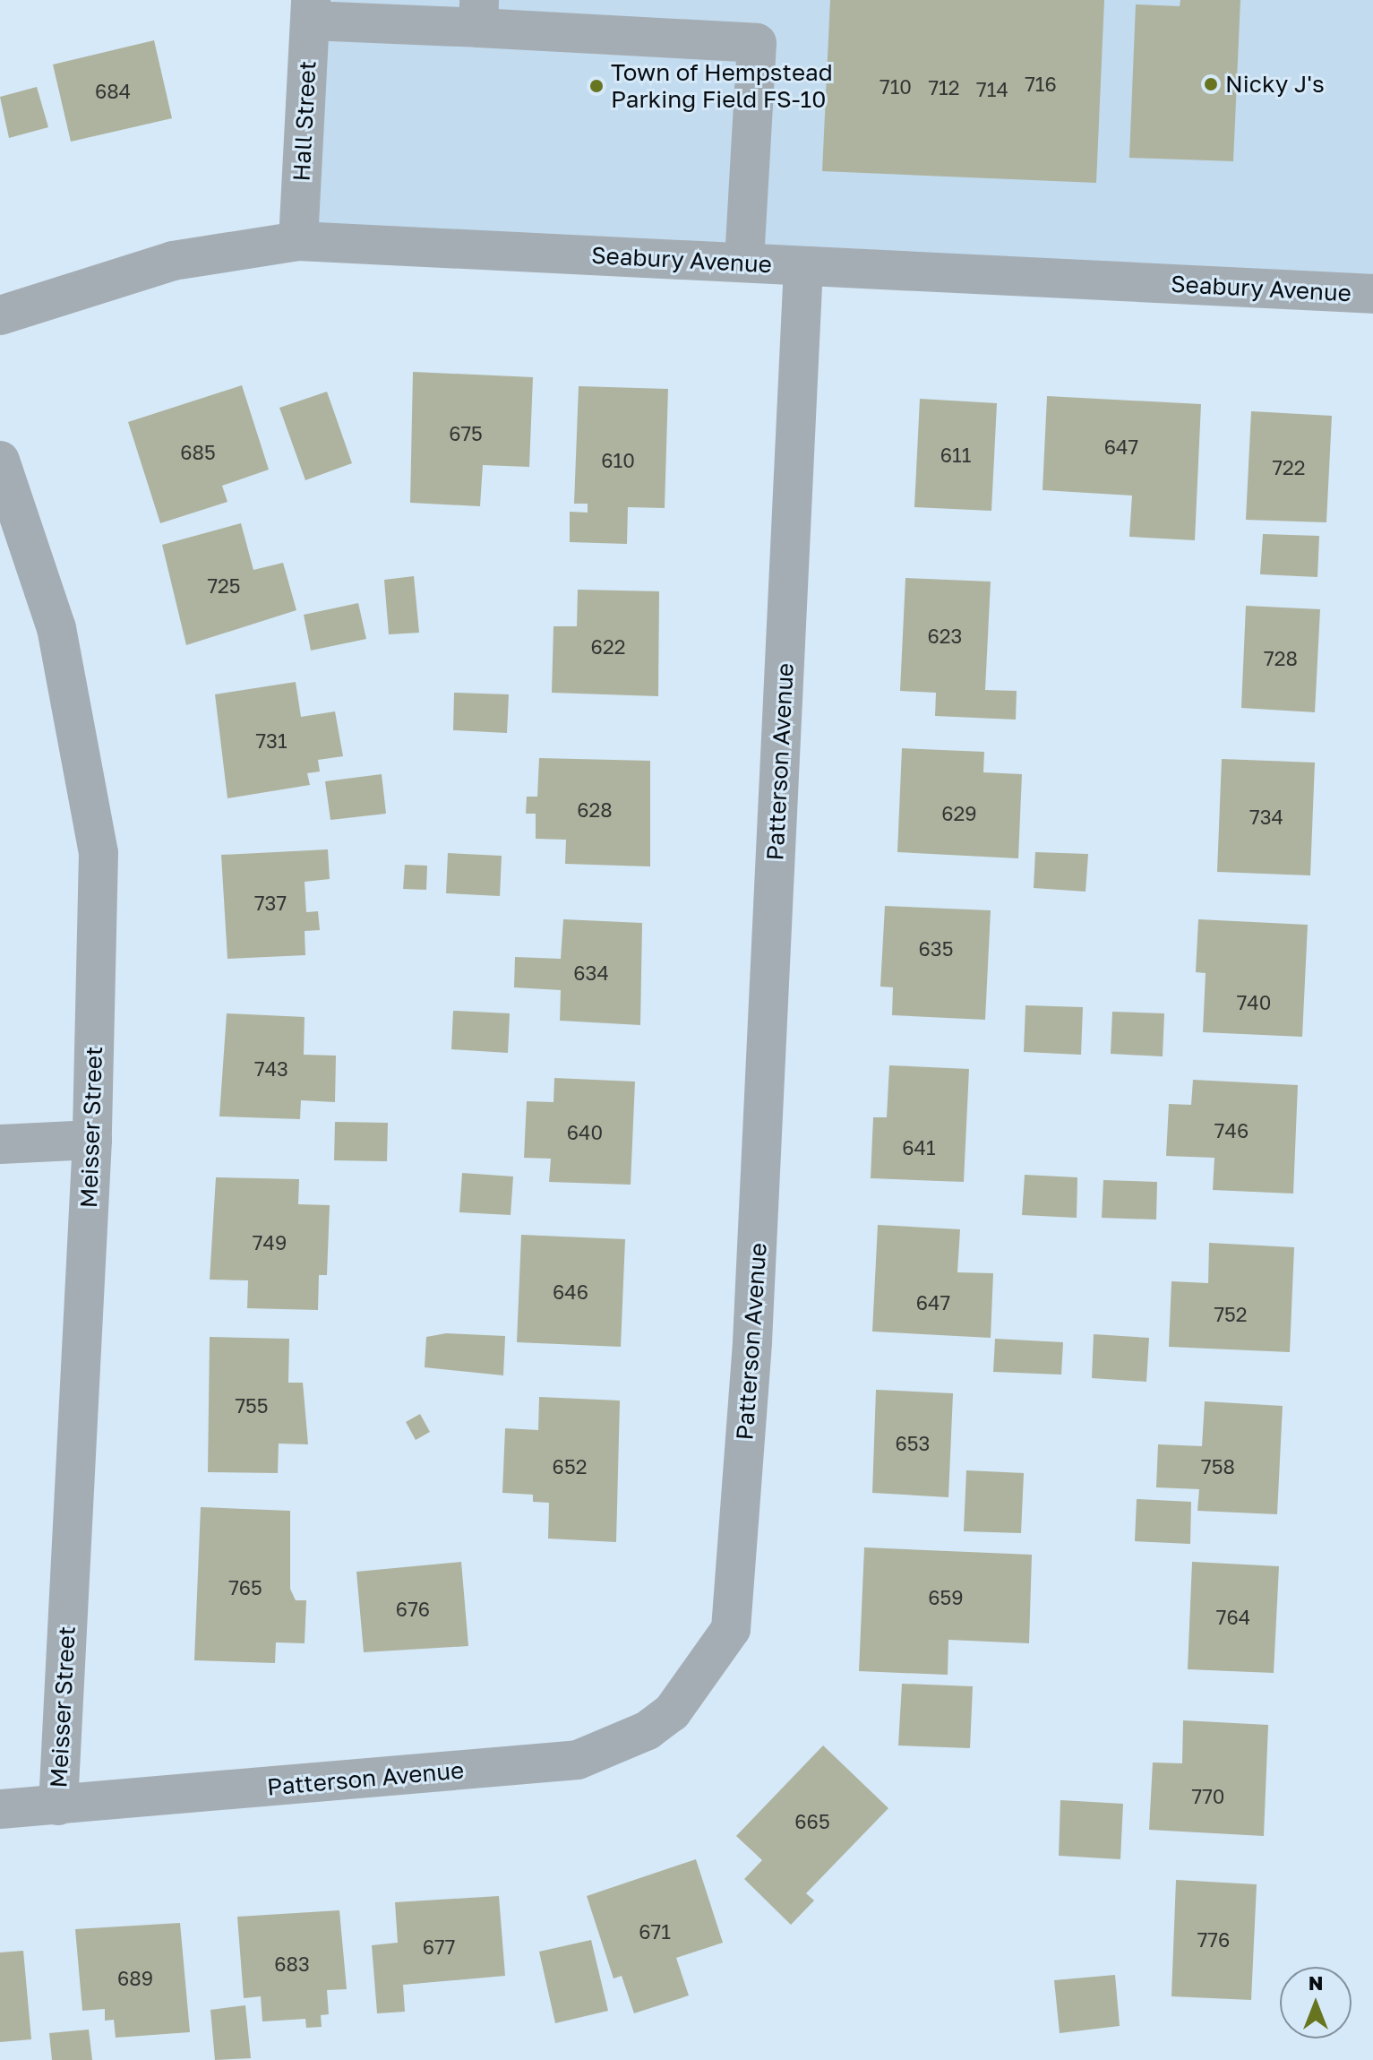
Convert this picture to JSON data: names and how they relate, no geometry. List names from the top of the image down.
{
  "streets": {
    "street": [
      "Hall Street",
      "Seabury Avenue",
      "Patterson Avenue",
      "Meisser Street"
    ]
  },
  "crossings": [
    ["Hall Street", "Seabury Avenue"],
    ["Seabury Avenue", "Patterson Avenue"],
    ["Patterson Avenue", "Meisser Street"]
  ],
  "places": ["Nicky J's", "Town of Hempstead Parking Field FS-10"],
  "house_numbers": [
    "716",
    "710",
    "712",
    "714",
    "684",
    "675",
    "647",
    "685",
    "611",
    "610",
    "722",
    "725",
    "623",
    "622",
    "728",
    "731",
    "628",
    "629",
    "734",
    "737",
    "635",
    "634",
    "740",
    "743",
    "746",
    "640",
    "641",
    "749",
    "646",
    "647",
    "752",
    "755",
    "653",
    "652",
    "758",
    "765",
    "659",
    "676",
    "764",
    "770",
    "665",
    "671",
    "776",
    "677",
    "683",
    "689"
  ],
  "north": "top"
}
